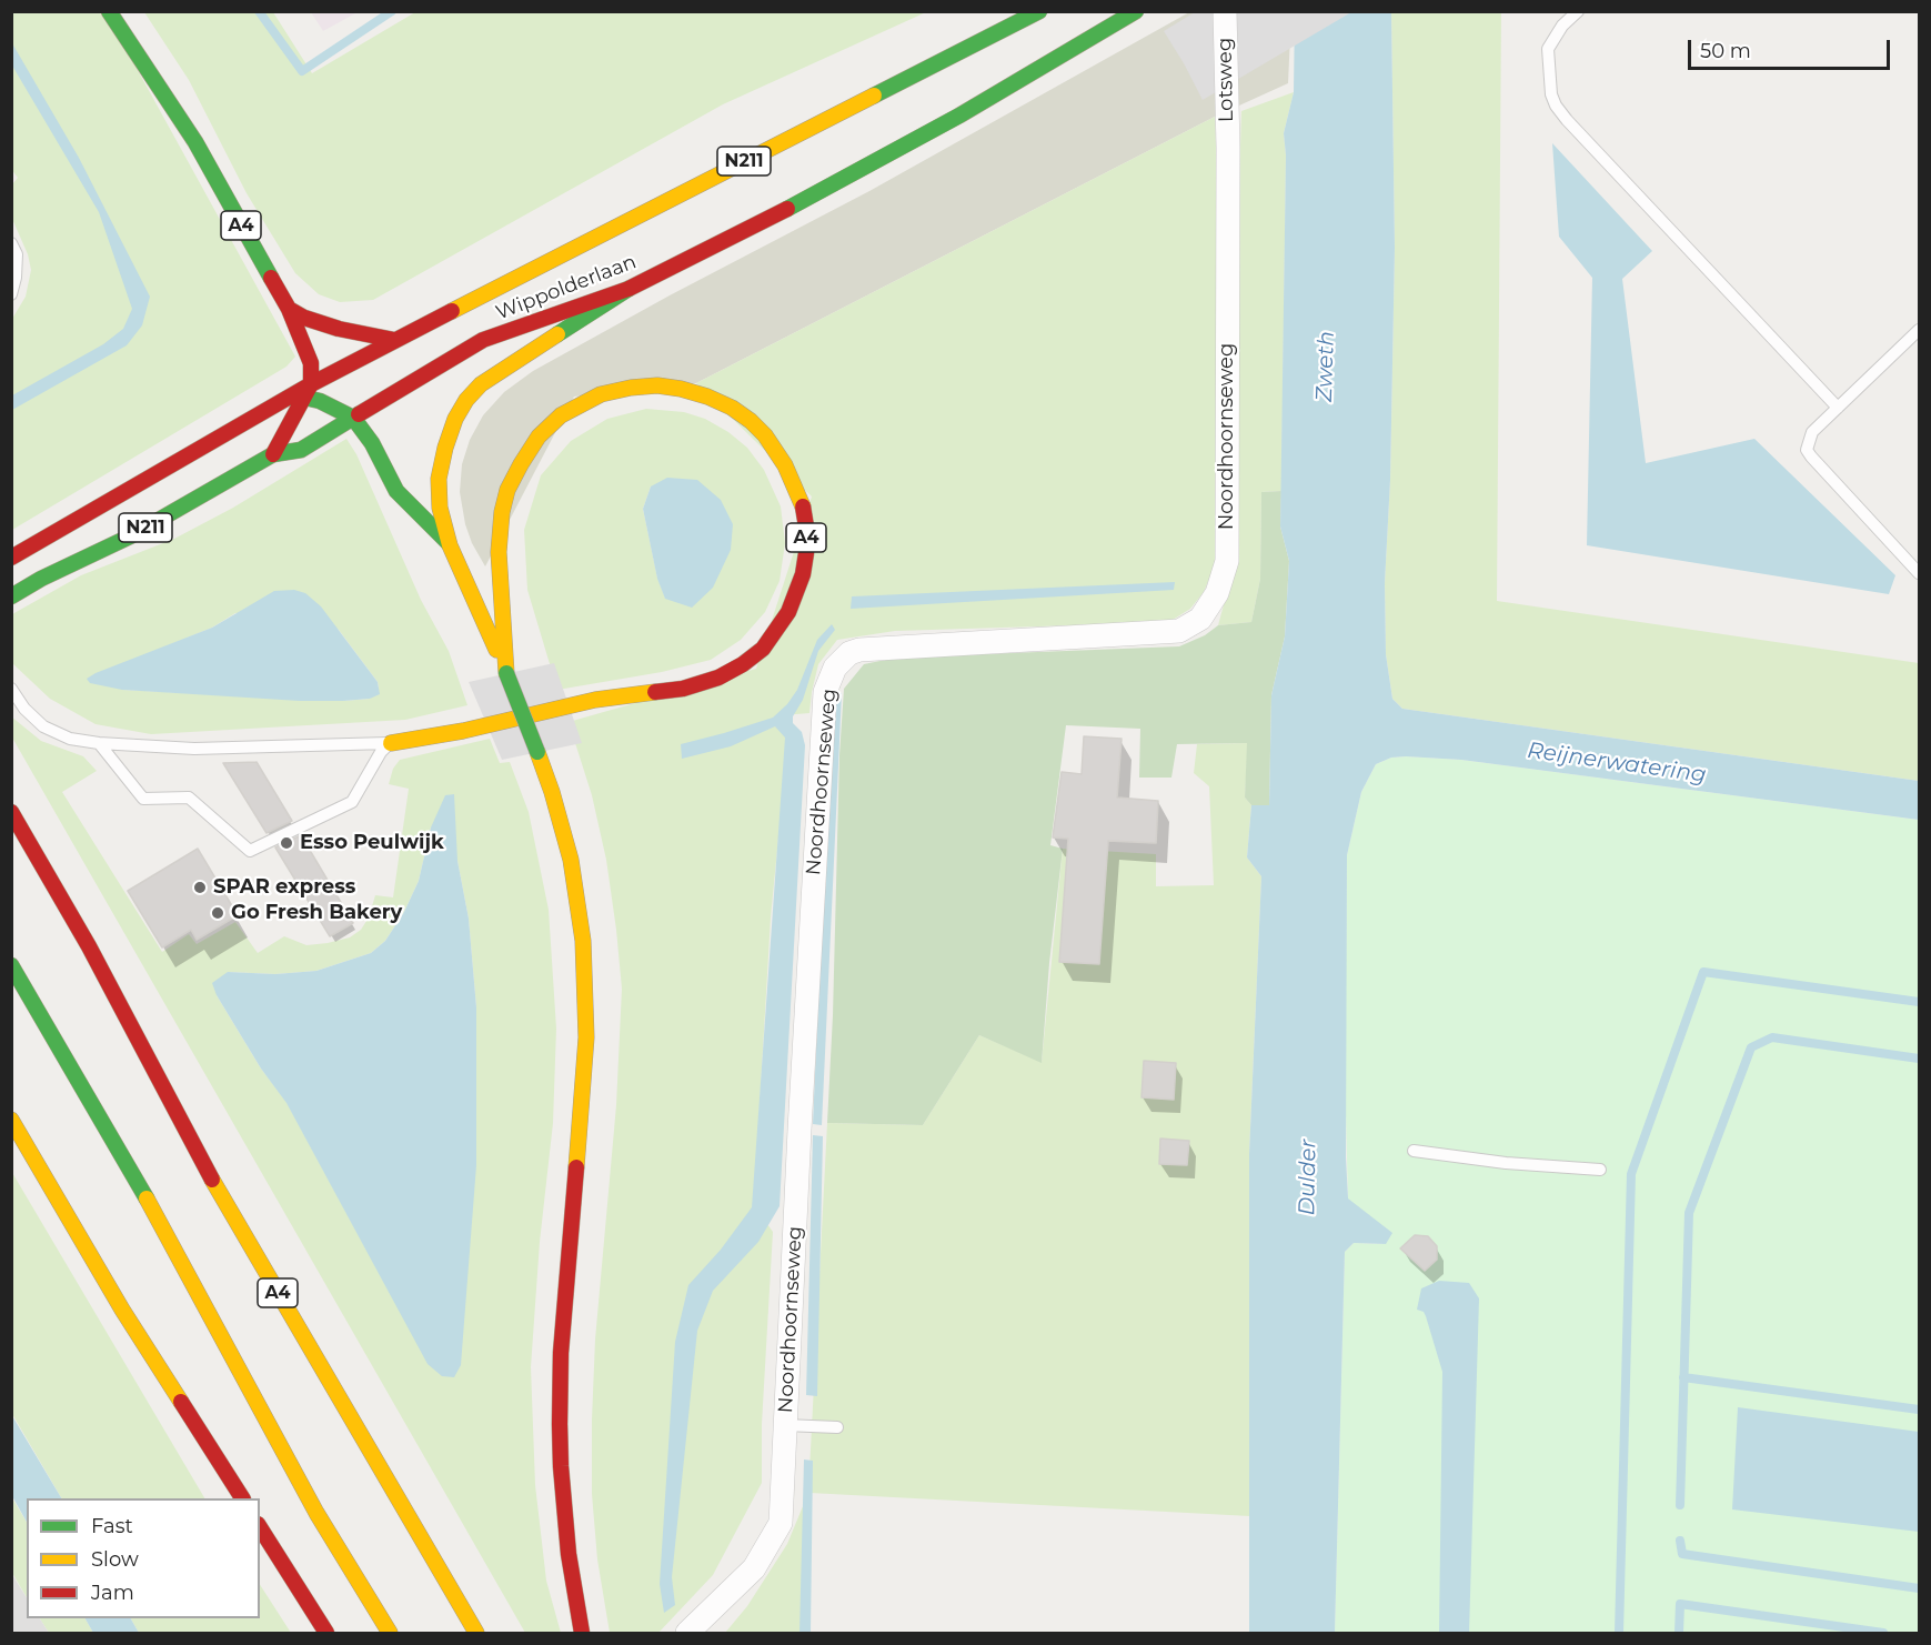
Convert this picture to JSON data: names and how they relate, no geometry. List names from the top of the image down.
{
  "streets": {
    "main road": ["N211", "A4", "Wippolderlaan"],
    "street": ["Lotsweg", "Noordhoornseweg"]
  },
  "crossings": [
    ["Lotsweg", "Noordhoornseweg"],
    ["N211", "A4"],
    ["A4", "Wippolderlaan"]
  ],
  "water": ["Zweth", "Reijnerwatering", "Dulder"],
  "places": ["Esso Peulwijk", "SPAR express", "Go Fresh Bakery"],
  "legend": ["Fast", "Slow", "Jam"],
  "scale_bar": "50 m"
}
